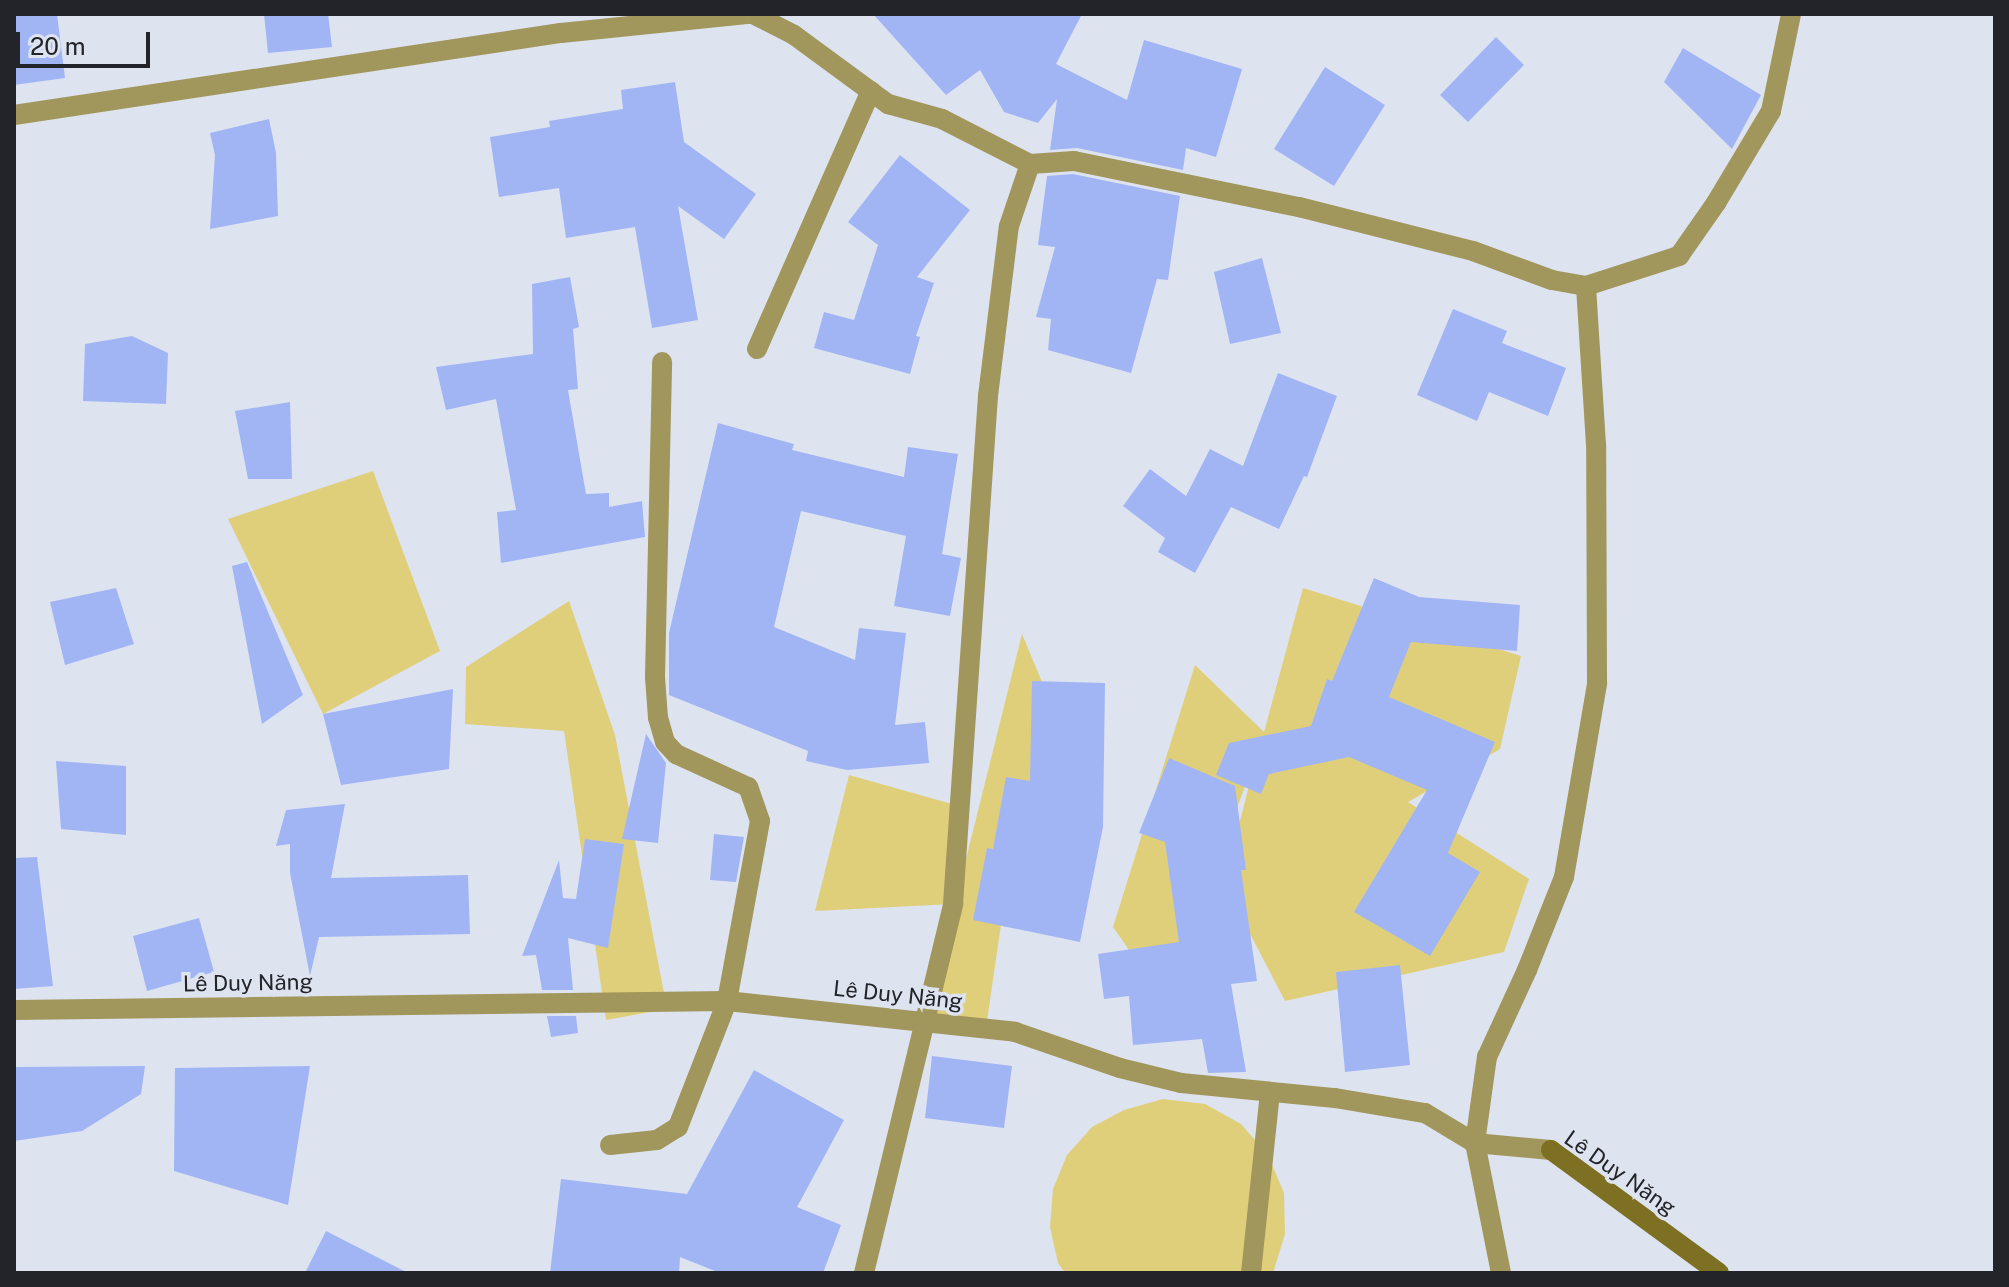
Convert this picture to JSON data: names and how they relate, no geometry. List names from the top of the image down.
{
  "streets": {
    "street": ["Lê Duy Năng"]
  },
  "scale_bar": "20 m"
}
